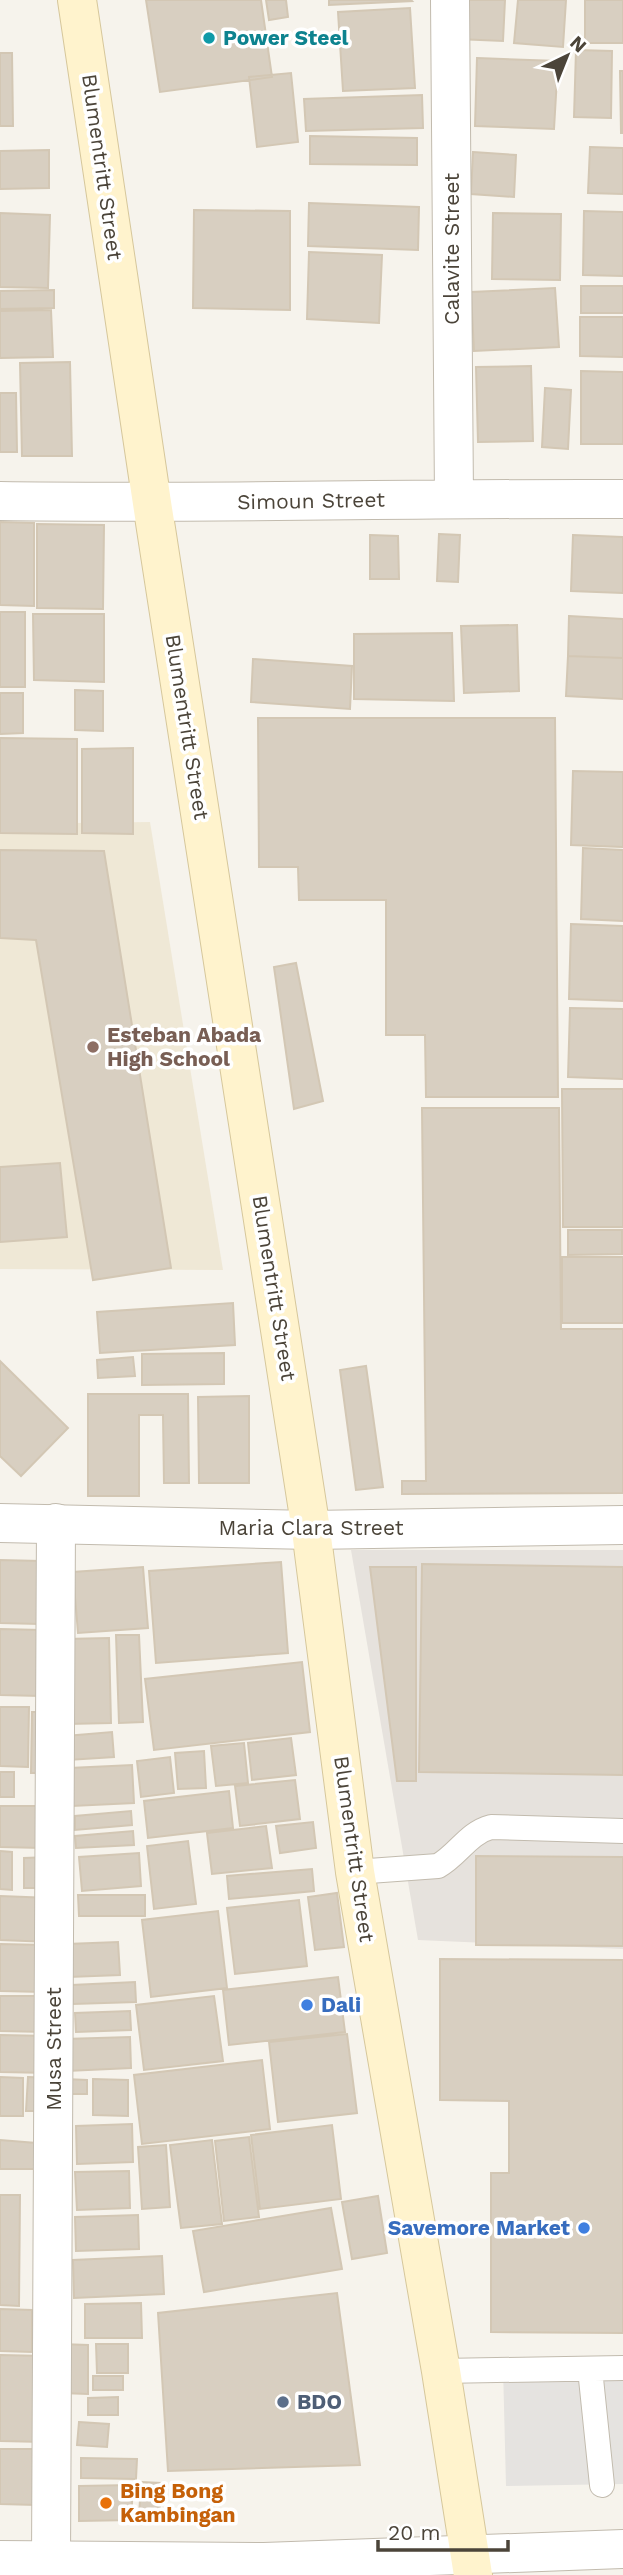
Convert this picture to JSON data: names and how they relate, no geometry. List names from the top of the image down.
{
  "streets": {
    "main road": ["Blumentritt Street"],
    "street": [
      "Calavite Street",
      "Simoun Street",
      "Maria Clara Street",
      "Musa Street"
    ]
  },
  "crossings": [
    ["Blumentritt Street", "Simoun Street"],
    ["Blumentritt Street", "Maria Clara Street"],
    ["Calavite Street", "Simoun Street"],
    ["Maria Clara Street", "Musa Street"]
  ],
  "places": [
    "Power Steel",
    "Esteban Abada High School",
    "Dali",
    "Savemore Market",
    "BDO",
    "Bing Bong Kambingan"
  ],
  "scale_bar": "20 m",
  "north": "top right"
}
